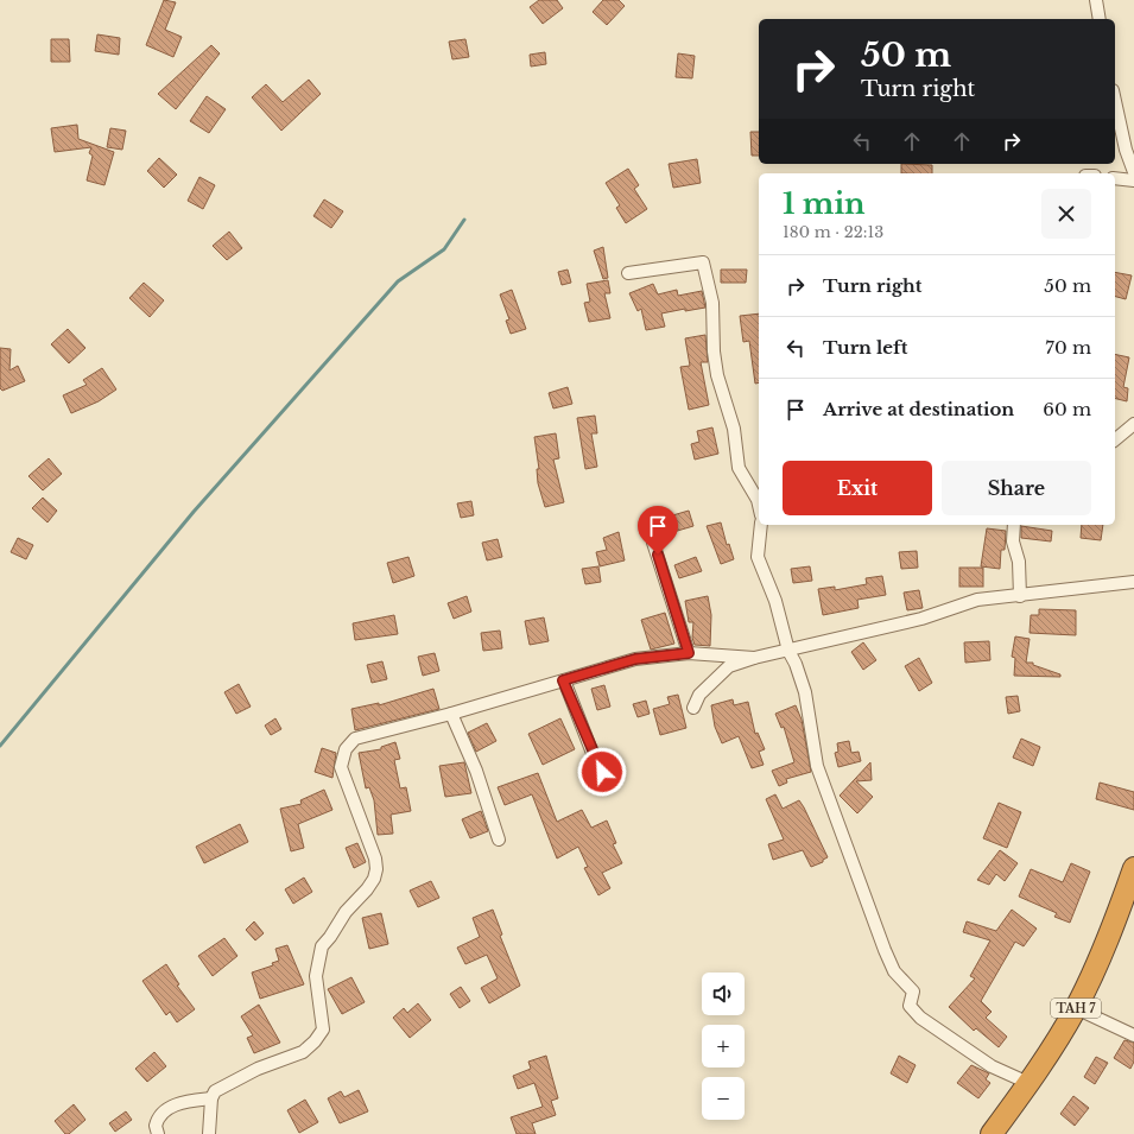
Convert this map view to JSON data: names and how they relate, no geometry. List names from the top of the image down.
{
  "streets": {
    "highway": ["TAH 7"]
  },
  "page": {
    "turn": ["50 m", "Turn right"],
    "heading": ["1 min", "180 m · 22:13"],
    "list": [
      {
        "name": "Turn right",
        "value": "50 m"
      },
      {
        "name": "Turn left",
        "value": "70 m"
      },
      {
        "name": "Arrive at destination",
        "value": "60 m"
      }
    ],
    "buttons": ["Exit", "Share"],
    "map_buttons": ["+", "−"]
  }
}
